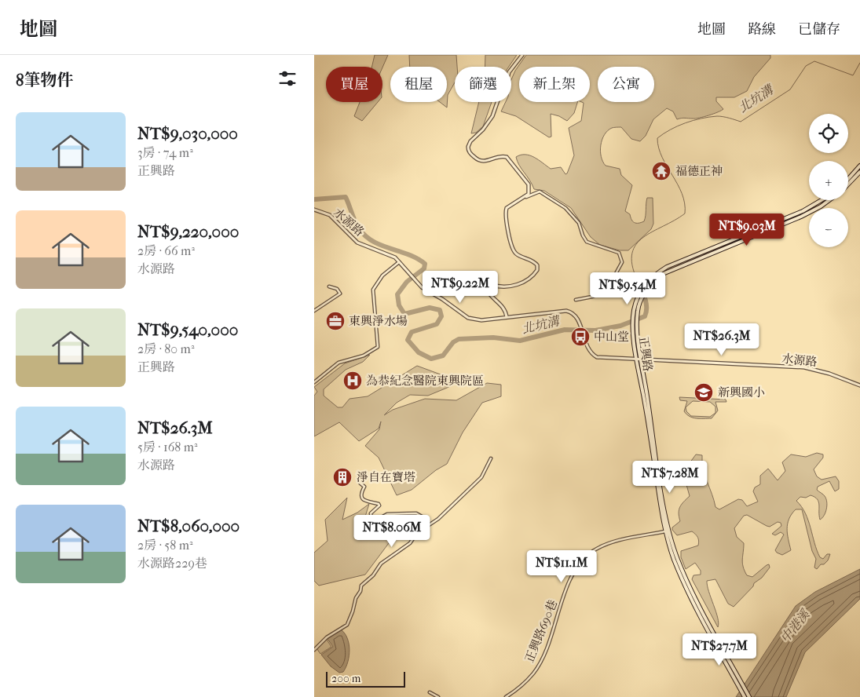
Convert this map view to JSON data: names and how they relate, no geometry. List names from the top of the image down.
{
  "streets": {
    "main road": ["正興路"],
    "street": ["水源路", "正興路690巷"]
  },
  "crossings": [
    ["水源路", "正興路"],
    ["正興路", "正興路690巷"]
  ],
  "water": ["北坑溝", "中港溪"],
  "places": {
    "temple": ["福德正神"],
    "office": ["東興淨水場"],
    "bus stop": ["中山堂"],
    "hospital": ["為恭紀念醫院東興院區"],
    "school or university": ["新興國小"],
    "building": ["淨自在寶塔"]
  },
  "scale_bar": "200 m",
  "page": {
    "header": "地圖",
    "nav": ["地圖", "路線", "已儲存"],
    "heading": "8筆物件",
    "chip": [
      "買屋",
      "租屋",
      "篩選",
      "新上架",
      "公寓"
    ],
    "list": [
      {
        "name": "NT$9,030,000",
        "note": "3房 · 74 m² · 正興路"
      },
      {
        "name": "NT$9,220,000",
        "note": "2房 · 66 m² · 水源路"
      },
      {
        "name": "NT$9,540,000",
        "note": "2房 · 80 m² · 正興路"
      },
      {
        "name": "NT$26.3M",
        "note": "5房 · 168 m² · 水源路"
      },
      {
        "name": "NT$8,060,000",
        "note": "2房 · 58 m² · 水源路229巷"
      }
    ],
    "map_buttons": ["+", "−"],
    "price": [
      "NT$9.03M",
      "NT$9.22M",
      "NT$9.54M",
      "NT$26.3M",
      "NT$7.28M",
      "NT$8.06M",
      "NT$11.1M",
      "NT$27.7M"
    ],
    "scale": "200 m"
  }
}
